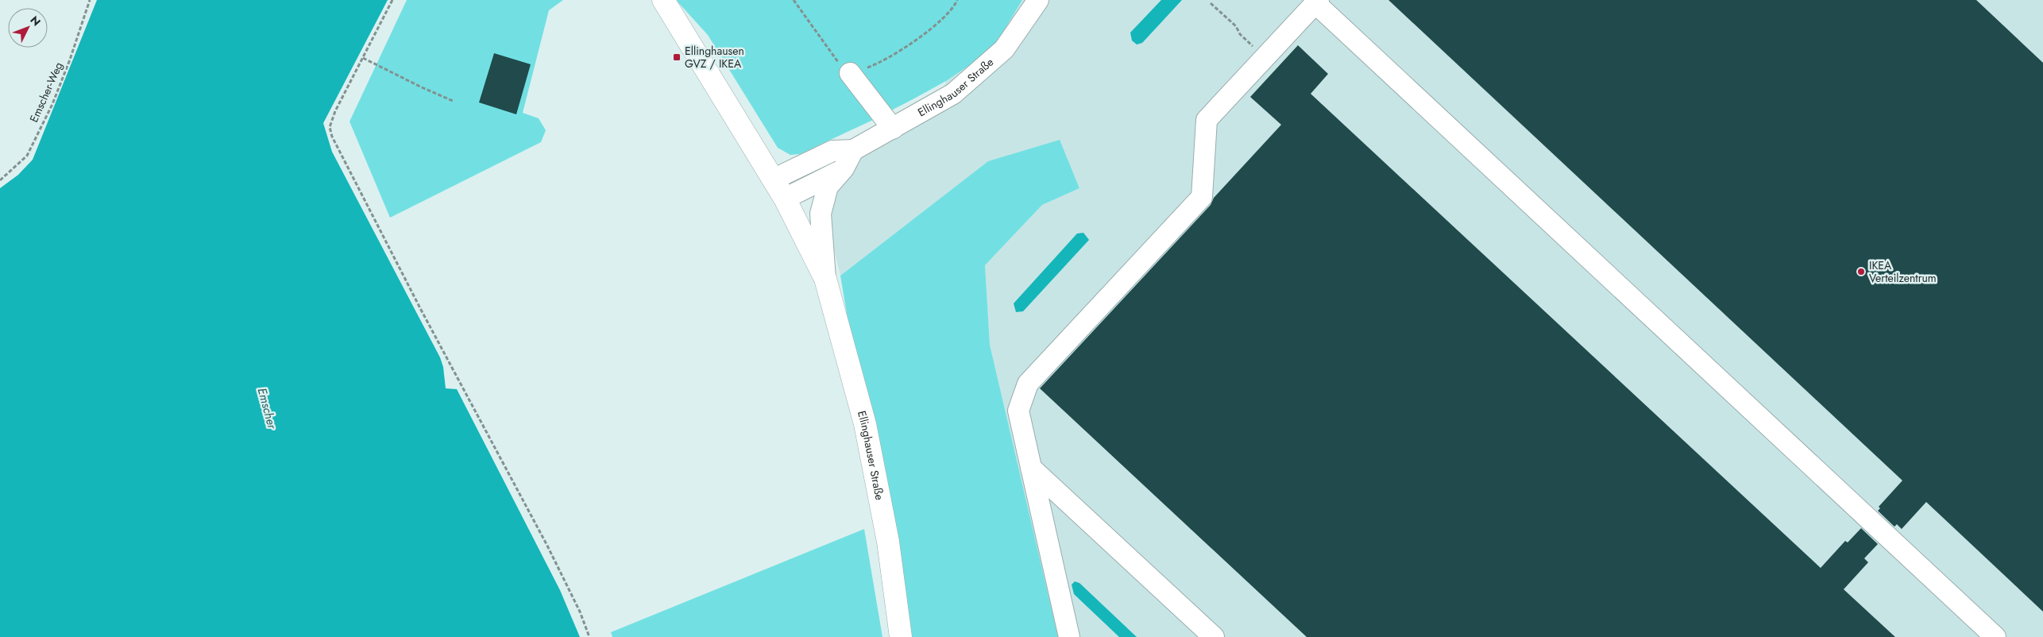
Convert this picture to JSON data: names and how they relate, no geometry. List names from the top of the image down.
{
  "streets": {
    "main road": ["Ellinghauser Straße"],
    "path": ["Emscher-Weg"]
  },
  "water": ["Emscher"],
  "places": {
    "transit": ["Ellinghausen GVZ / IKEA"],
    "other": ["IKEA Verteilzentrum"]
  },
  "north": "top right"
}
